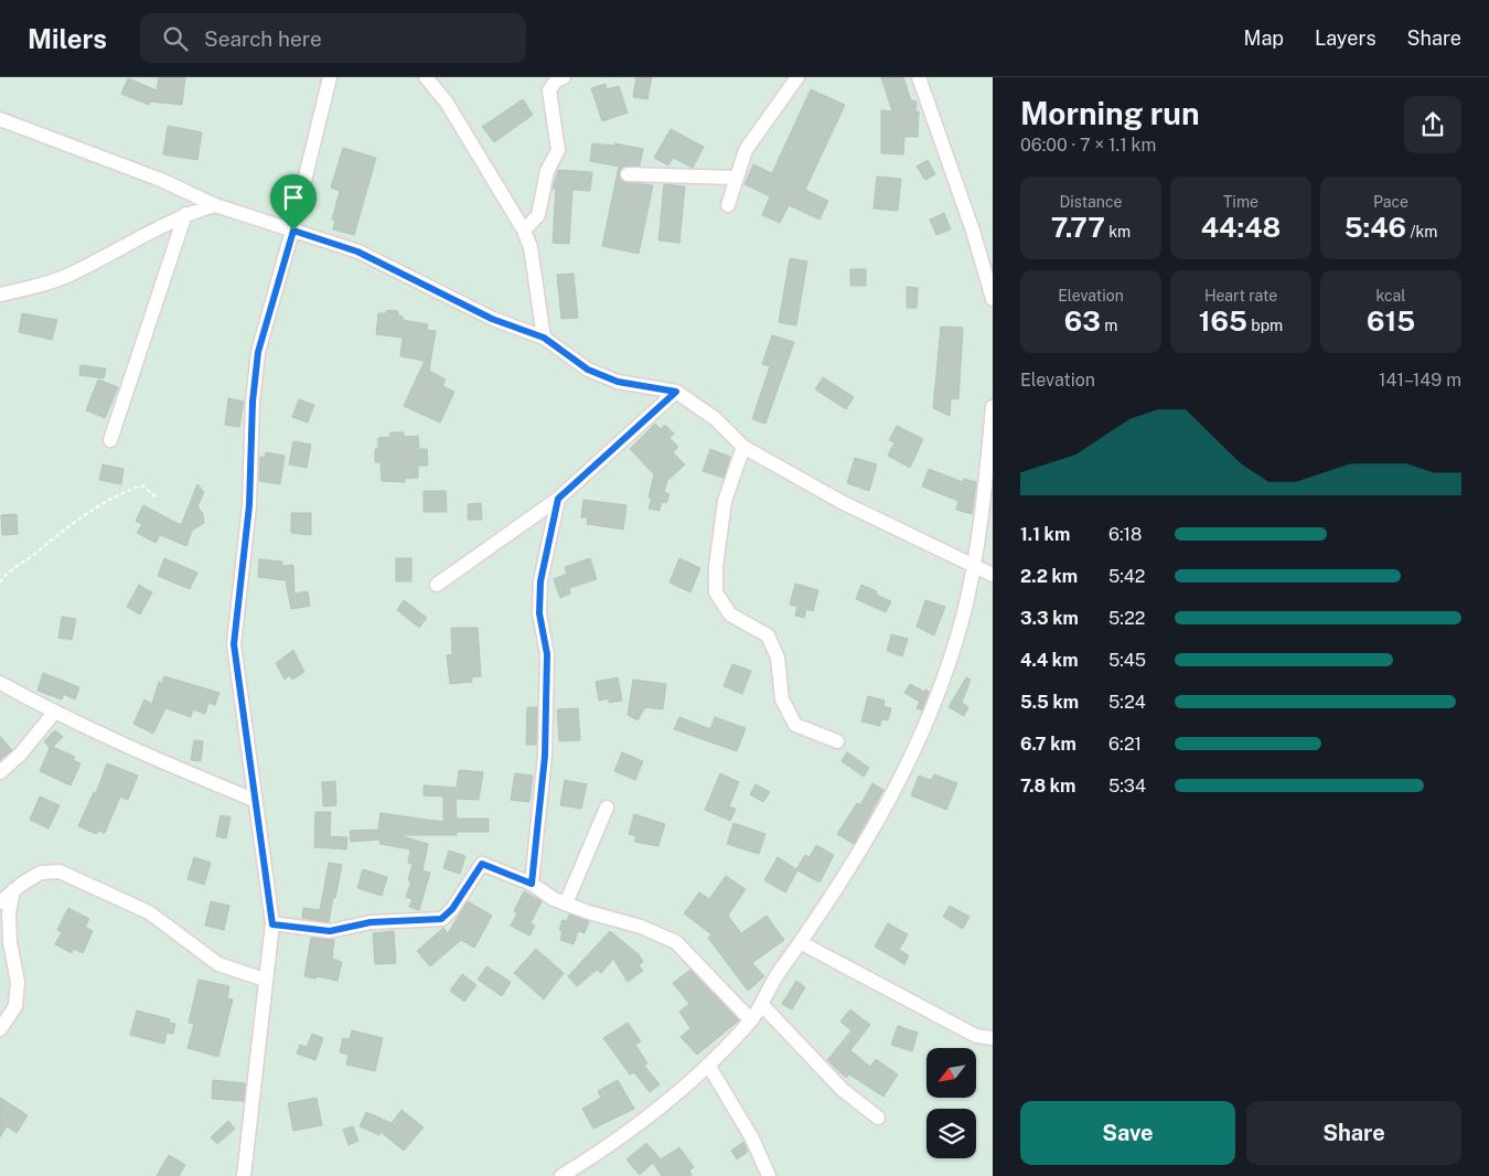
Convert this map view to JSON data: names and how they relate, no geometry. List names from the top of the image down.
{
  "north": "bottom left",
  "page": {
    "header": "Milers",
    "search": "Search here",
    "nav": ["Map", "Layers", "Share"],
    "heading": ["Morning run", "06:00 · 7 × 1.1 km"],
    "stats": [
      ["Distance", "7.77 km"],
      ["Time", "44:48"],
      ["Pace", "5:46 /km"],
      ["Elevation", "63 m"],
      ["Heart rate", "165 bpm"],
      ["kcal", "615"]
    ],
    "chart": ["Elevation", "141–149 m"],
    "list": [
      {
        "name": "1.1 km",
        "note": "6:18"
      },
      {
        "name": "2.2 km",
        "note": "5:42"
      },
      {
        "name": "3.3 km",
        "note": "5:22"
      },
      {
        "name": "4.4 km",
        "note": "5:45"
      },
      {
        "name": "5.5 km",
        "note": "5:24"
      },
      {
        "name": "6.7 km",
        "note": "6:21"
      },
      {
        "name": "7.8 km",
        "note": "5:34"
      }
    ],
    "buttons": ["Save", "Share"]
  }
}
